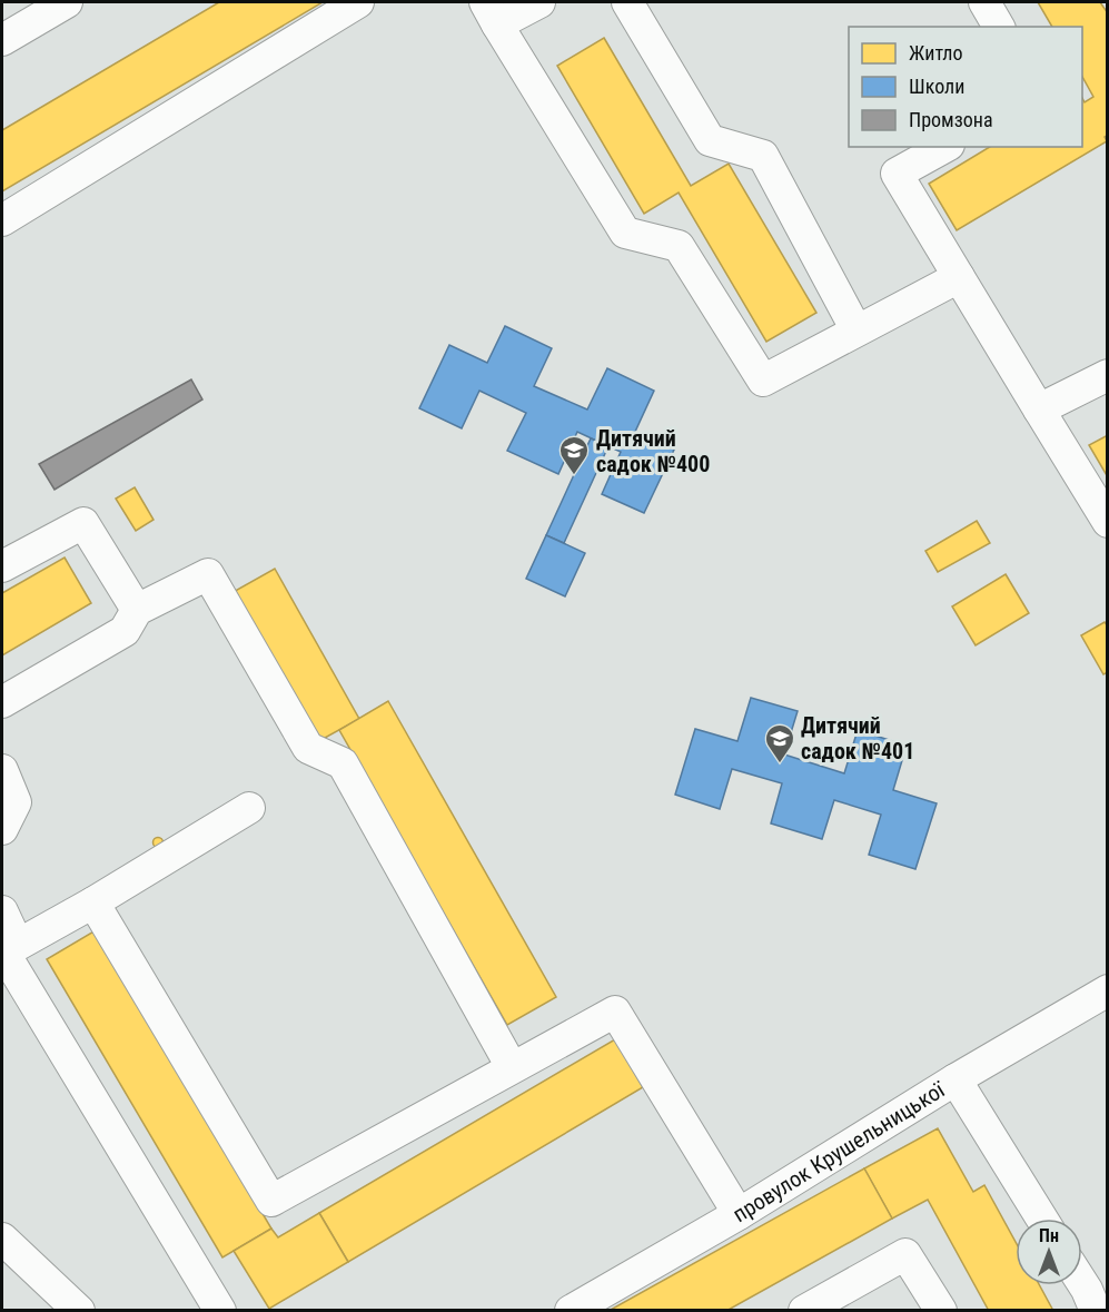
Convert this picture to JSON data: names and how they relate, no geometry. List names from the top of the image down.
{
  "streets": {
    "street": ["провулок Крушельницької"]
  },
  "places": {
    "school or university": ["Дитячий садок №400", "Дитячий садок №401"]
  },
  "legend": ["Житло", "Школи", "Промзона"],
  "north": "top"
}
